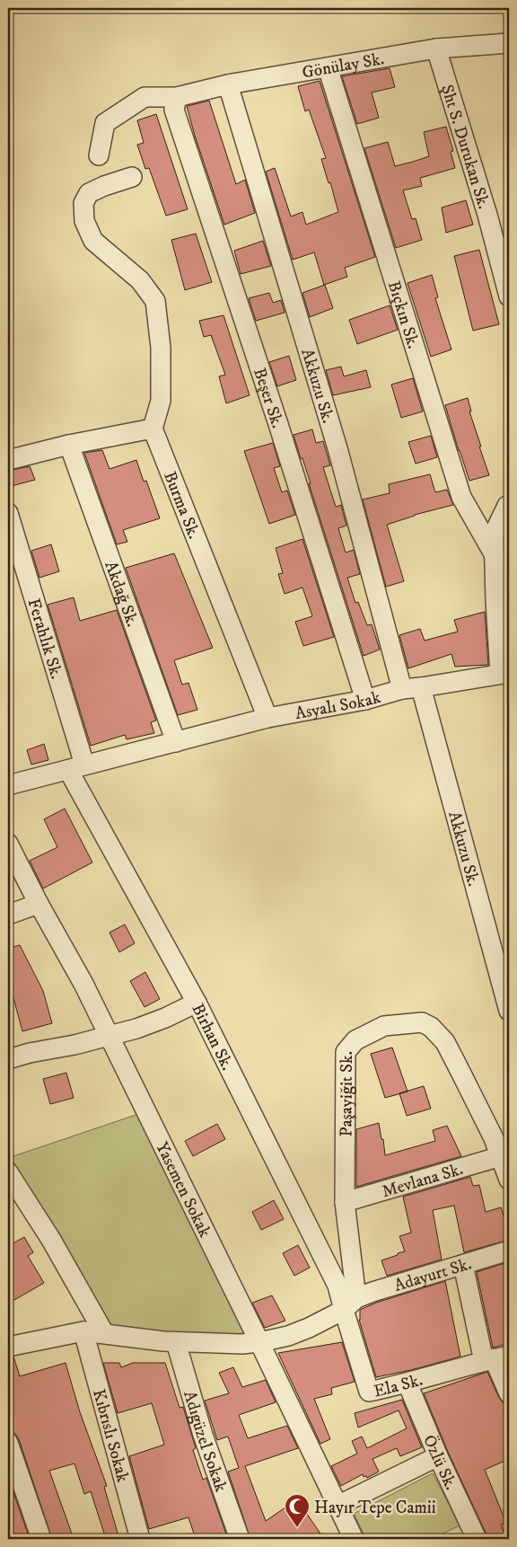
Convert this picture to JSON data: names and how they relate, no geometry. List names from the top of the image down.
{
  "streets": {
    "street": [
      "Gönülay Sk.",
      "Şht S. Durukan Sk.",
      "Bıçkın Sk.",
      "Akkuzu Sk.",
      "Beşer Sk.",
      "Burma Sk.",
      "Akdağ Sk.",
      "Ferahlık Sk.",
      "Asyalı Sokak",
      "Birhan Sk.",
      "Paşayiğit Sk.",
      "Mevlana Sk.",
      "Yasemen Sokak",
      "Adayurt Sk.",
      "Ela Sk.",
      "Kıbrıslı Sokak",
      "Adıgüzel Sokak",
      "Özlü Sk."
    ]
  },
  "crossings": [
    ["Gönülay Sk.", "Şht S. Durukan Sk."],
    ["Gönülay Sk.", "Bıçkın Sk."],
    ["Gönülay Sk.", "Akkuzu Sk."],
    ["Gönülay Sk.", "Beşer Sk."],
    ["Bıçkın Sk.", "Asyalı Sokak"],
    ["Akkuzu Sk.", "Asyalı Sokak"],
    ["Beşer Sk.", "Asyalı Sokak"],
    ["Burma Sk.", "Asyalı Sokak"],
    ["Akdağ Sk.", "Asyalı Sokak"],
    ["Ferahlık Sk.", "Asyalı Sokak"],
    ["Ferahlık Sk.", "Birhan Sk."],
    ["Asyalı Sokak", "Birhan Sk."],
    ["Birhan Sk.", "Paşayiğit Sk."],
    ["Birhan Sk.", "Adayurt Sk."],
    ["Birhan Sk.", "Ela Sk."],
    ["Paşayiğit Sk.", "Mevlana Sk."],
    ["Paşayiğit Sk.", "Adayurt Sk."],
    ["Paşayiğit Sk.", "Ela Sk."],
    ["Yasemen Sokak", "Adayurt Sk."],
    ["Adayurt Sk.", "Ela Sk."],
    ["Adayurt Sk.", "Kıbrıslı Sokak"],
    ["Adayurt Sk.", "Adıgüzel Sokak"],
    ["Ela Sk.", "Özlü Sk."]
  ],
  "places": {
    "mosque": ["Hayır Tepe Camii"]
  }
}
